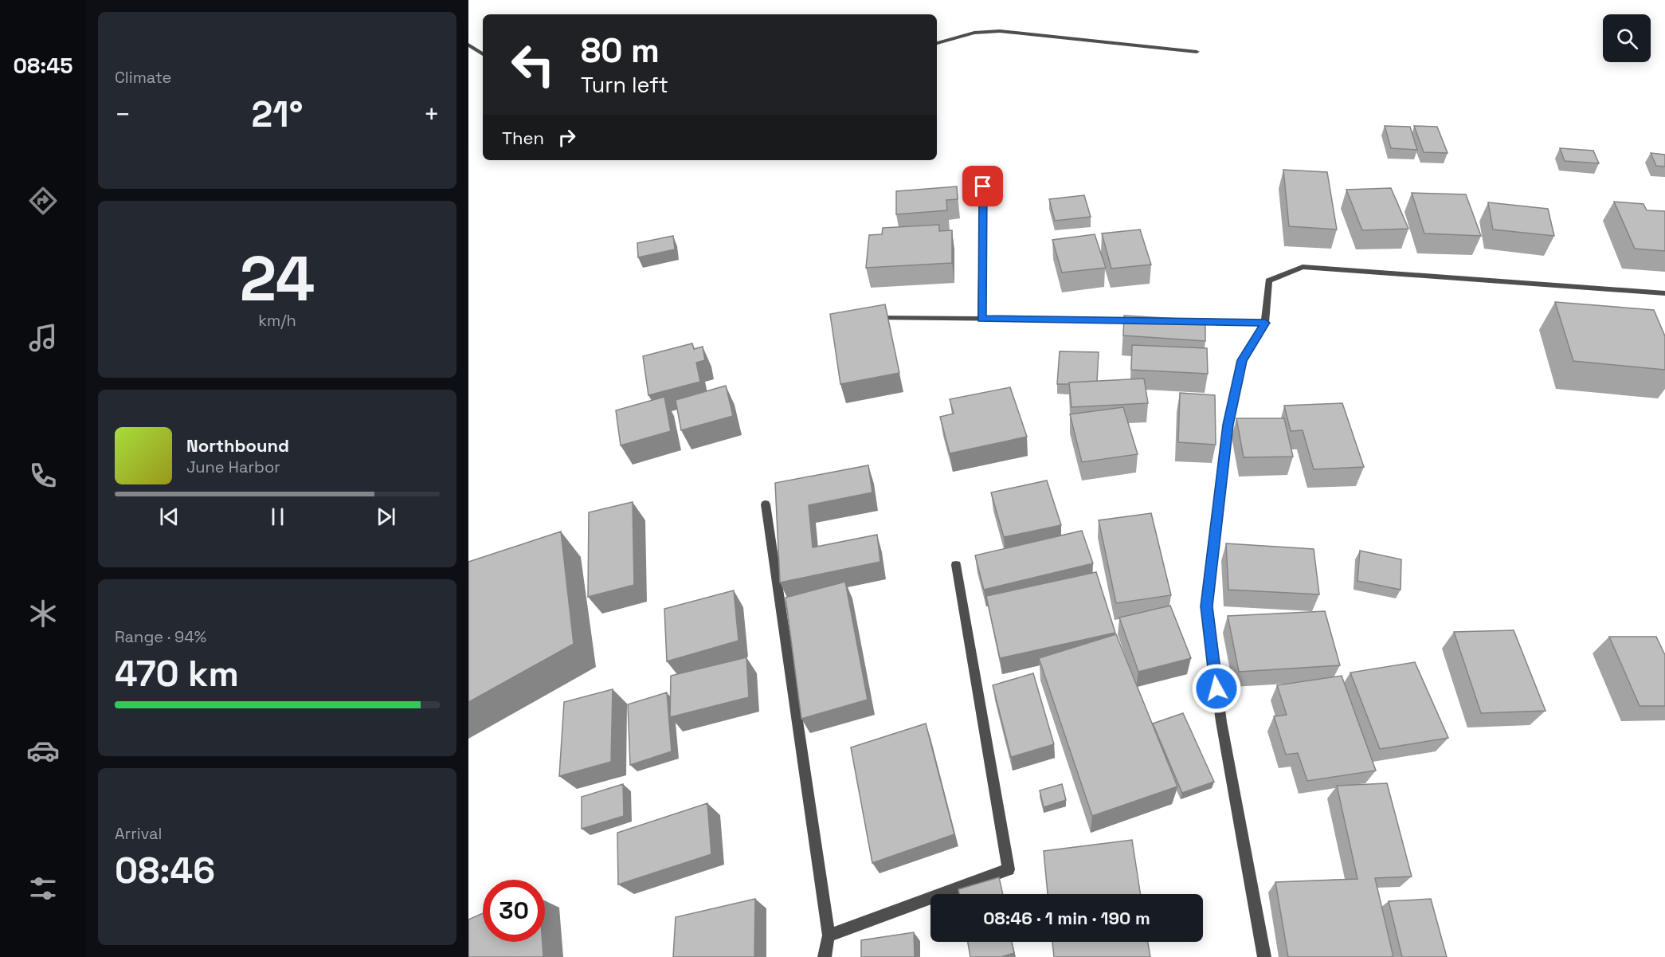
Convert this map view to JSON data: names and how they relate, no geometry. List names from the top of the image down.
{
  "page": {
    "tabs": "08:45",
    "tile": [
      "Climate",
      ["24", "km/h"],
      ["Range · 94%", "470 km"],
      ["Arrival", "08:46"]
    ],
    "turn": ["80 m", "Turn left"],
    "heat": ["−", "21°", "+"],
    "then": "Then",
    "song": ["Northbound", "June Harbor"],
    "limit": "30",
    "trip": "08:46 · 1 min · 190 m"
  }
}
